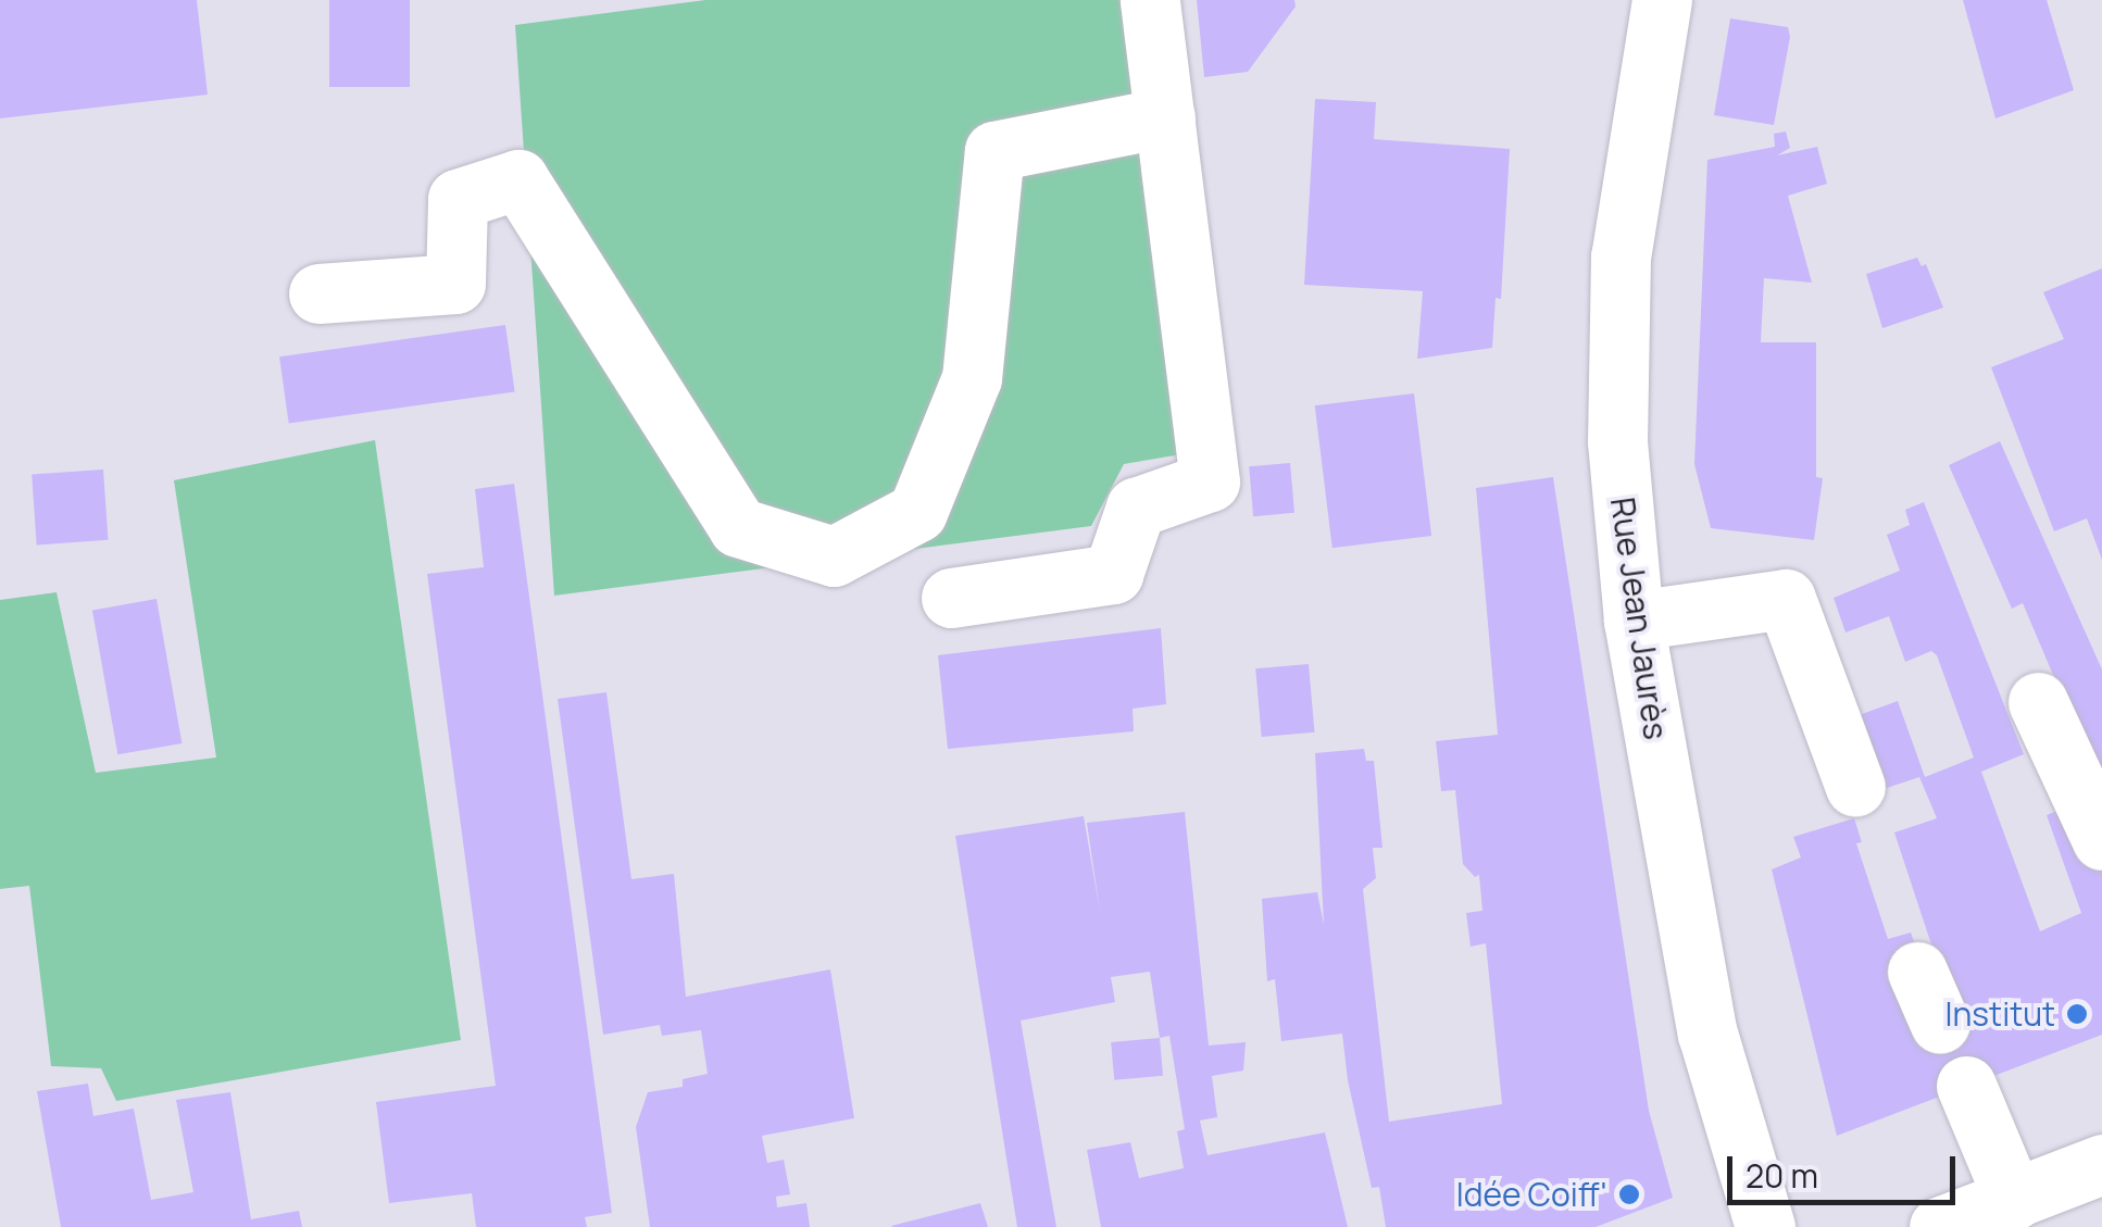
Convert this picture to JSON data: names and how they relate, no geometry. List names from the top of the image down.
{
  "streets": {
    "main road": ["Rue Jean Jaurès"]
  },
  "places": ["Institut", "Idée Coiff'"],
  "scale_bar": "20 m"
}
